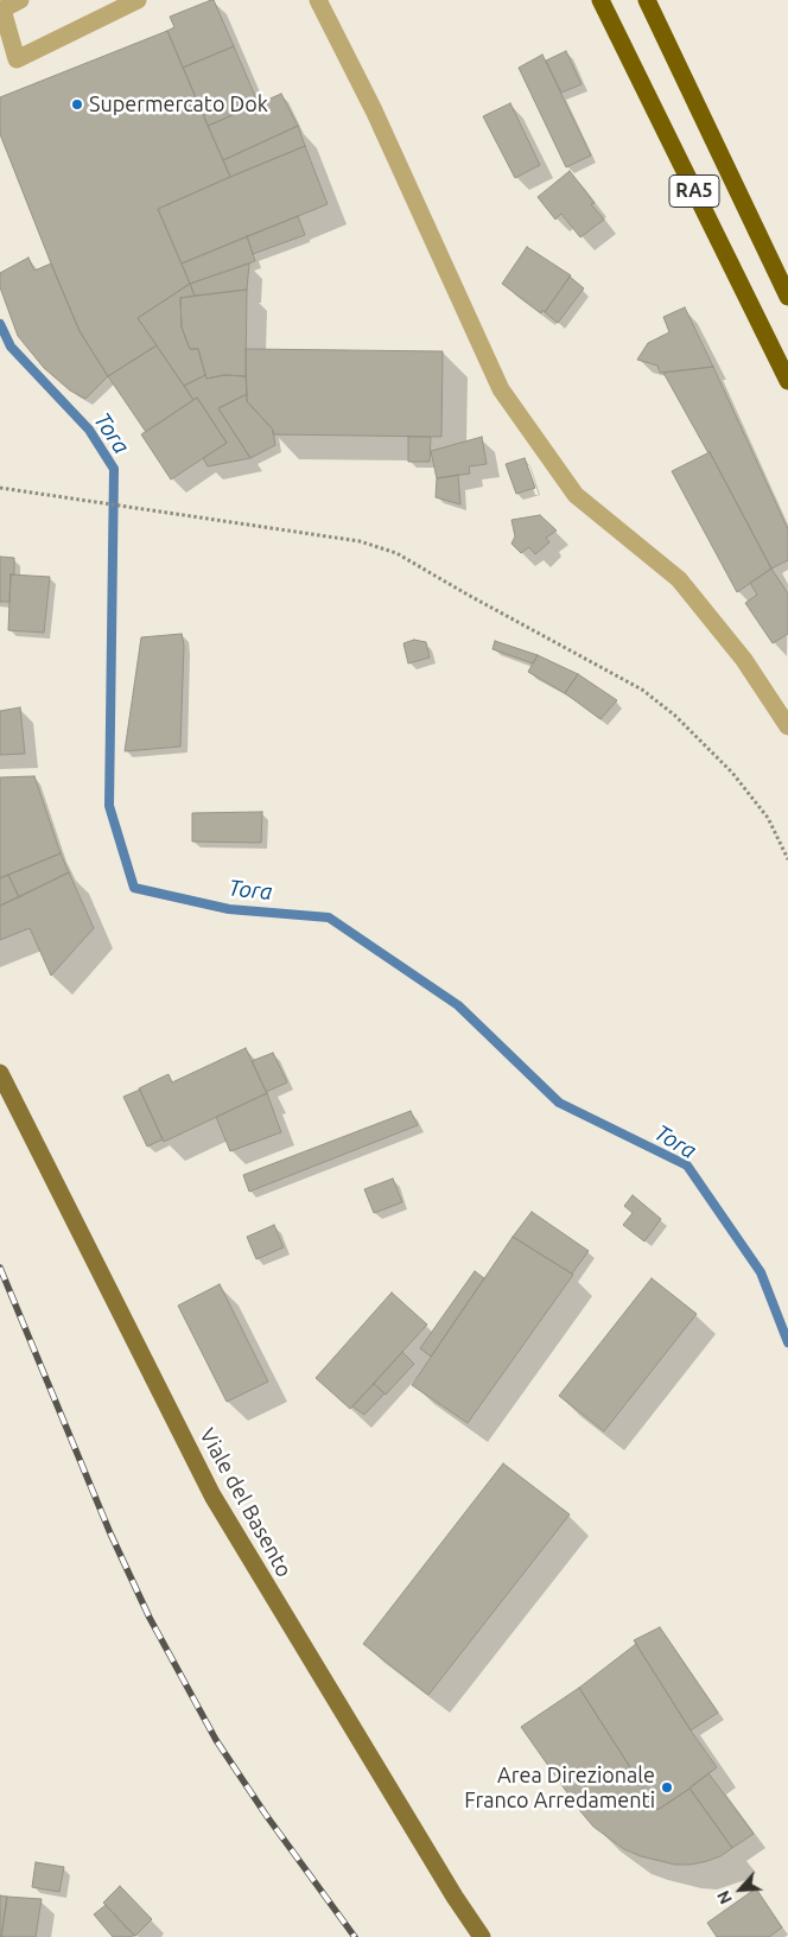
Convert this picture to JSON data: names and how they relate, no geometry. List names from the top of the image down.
{
  "streets": {
    "highway": ["RA5"],
    "main road": ["Viale del Basento"]
  },
  "water": ["Tora"],
  "places": ["Supermercato Dok", "Area Direzionale Franco Arredamenti"],
  "north": "bottom left"
}
